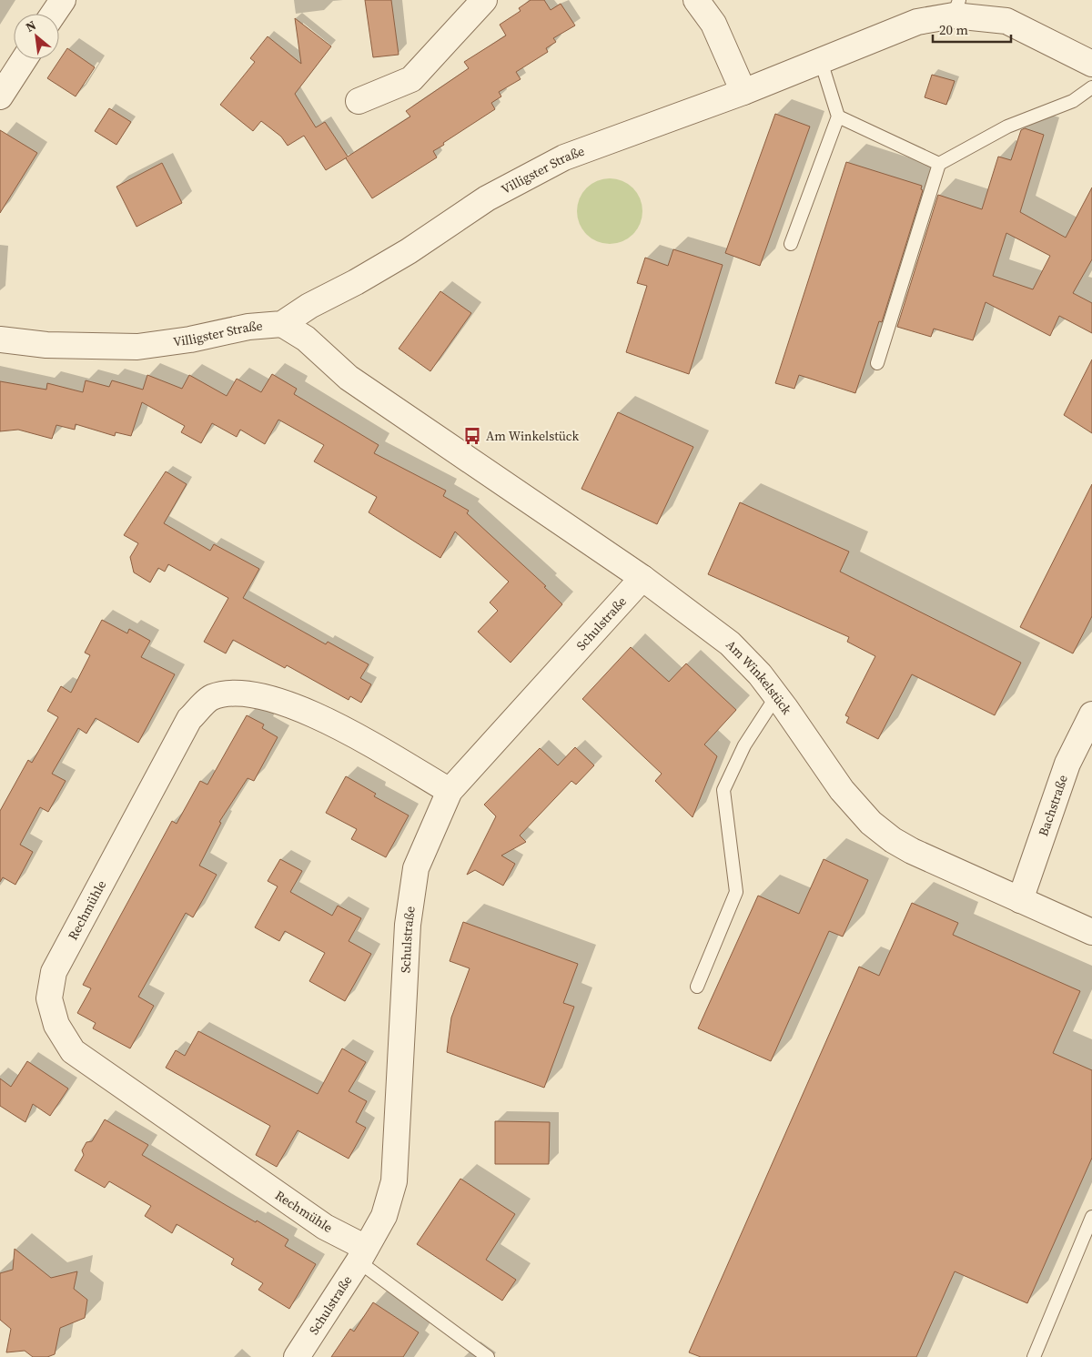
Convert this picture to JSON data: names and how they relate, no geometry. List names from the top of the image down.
{
  "streets": {
    "street": [
      "Villigster Straße",
      "Schulstraße",
      "Am Winkelstück",
      "Bachstraße",
      "Rechmühle"
    ]
  },
  "crossings": [
    ["Villigster Straße", "Am Winkelstück"],
    ["Schulstraße", "Am Winkelstück"],
    ["Schulstraße", "Rechmühle"],
    ["Am Winkelstück", "Bachstraße"]
  ],
  "places": {
    "bus stop": ["Am Winkelstück"]
  },
  "scale_bar": "20 m",
  "north": "top left"
}
